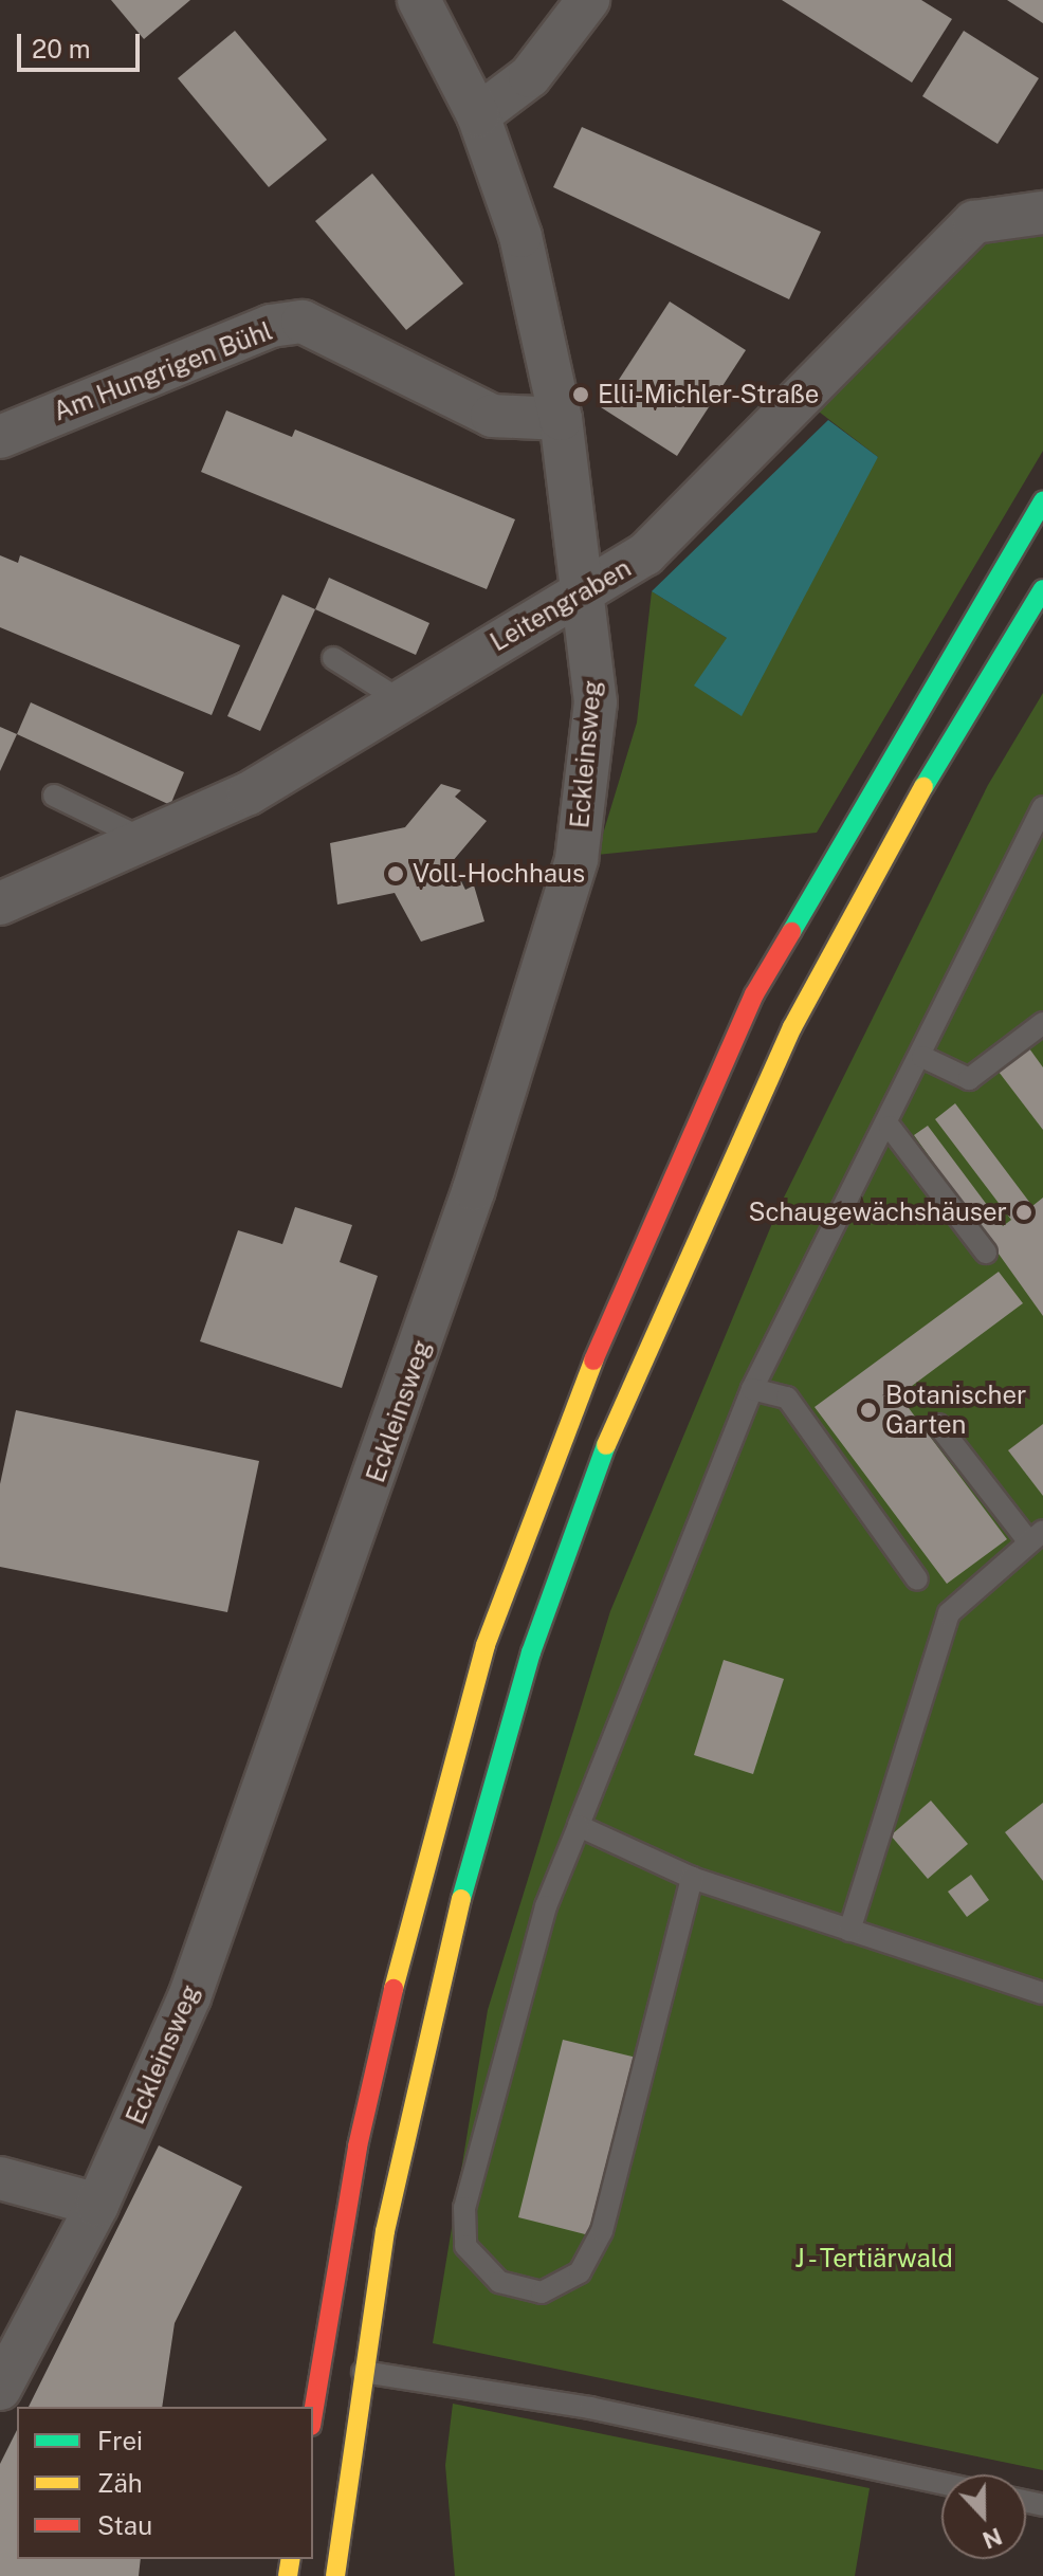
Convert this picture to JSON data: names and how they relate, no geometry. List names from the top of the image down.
{
  "streets": {
    "street": ["Am Hungrigen Bühl", "Leitengraben", "Eckleinsweg"]
  },
  "crossings": [
    ["Leitengraben", "Eckleinsweg"]
  ],
  "parks": ["J - Tertiärwald"],
  "places": [
    "Elli-Michler-Straße",
    "Voll-Hochhaus",
    "Schaugewächshäuser",
    "Botanischer Garten"
  ],
  "legend": ["Frei", "Zäh", "Stau"],
  "scale_bar": "20 m",
  "north": "bottom"
}
